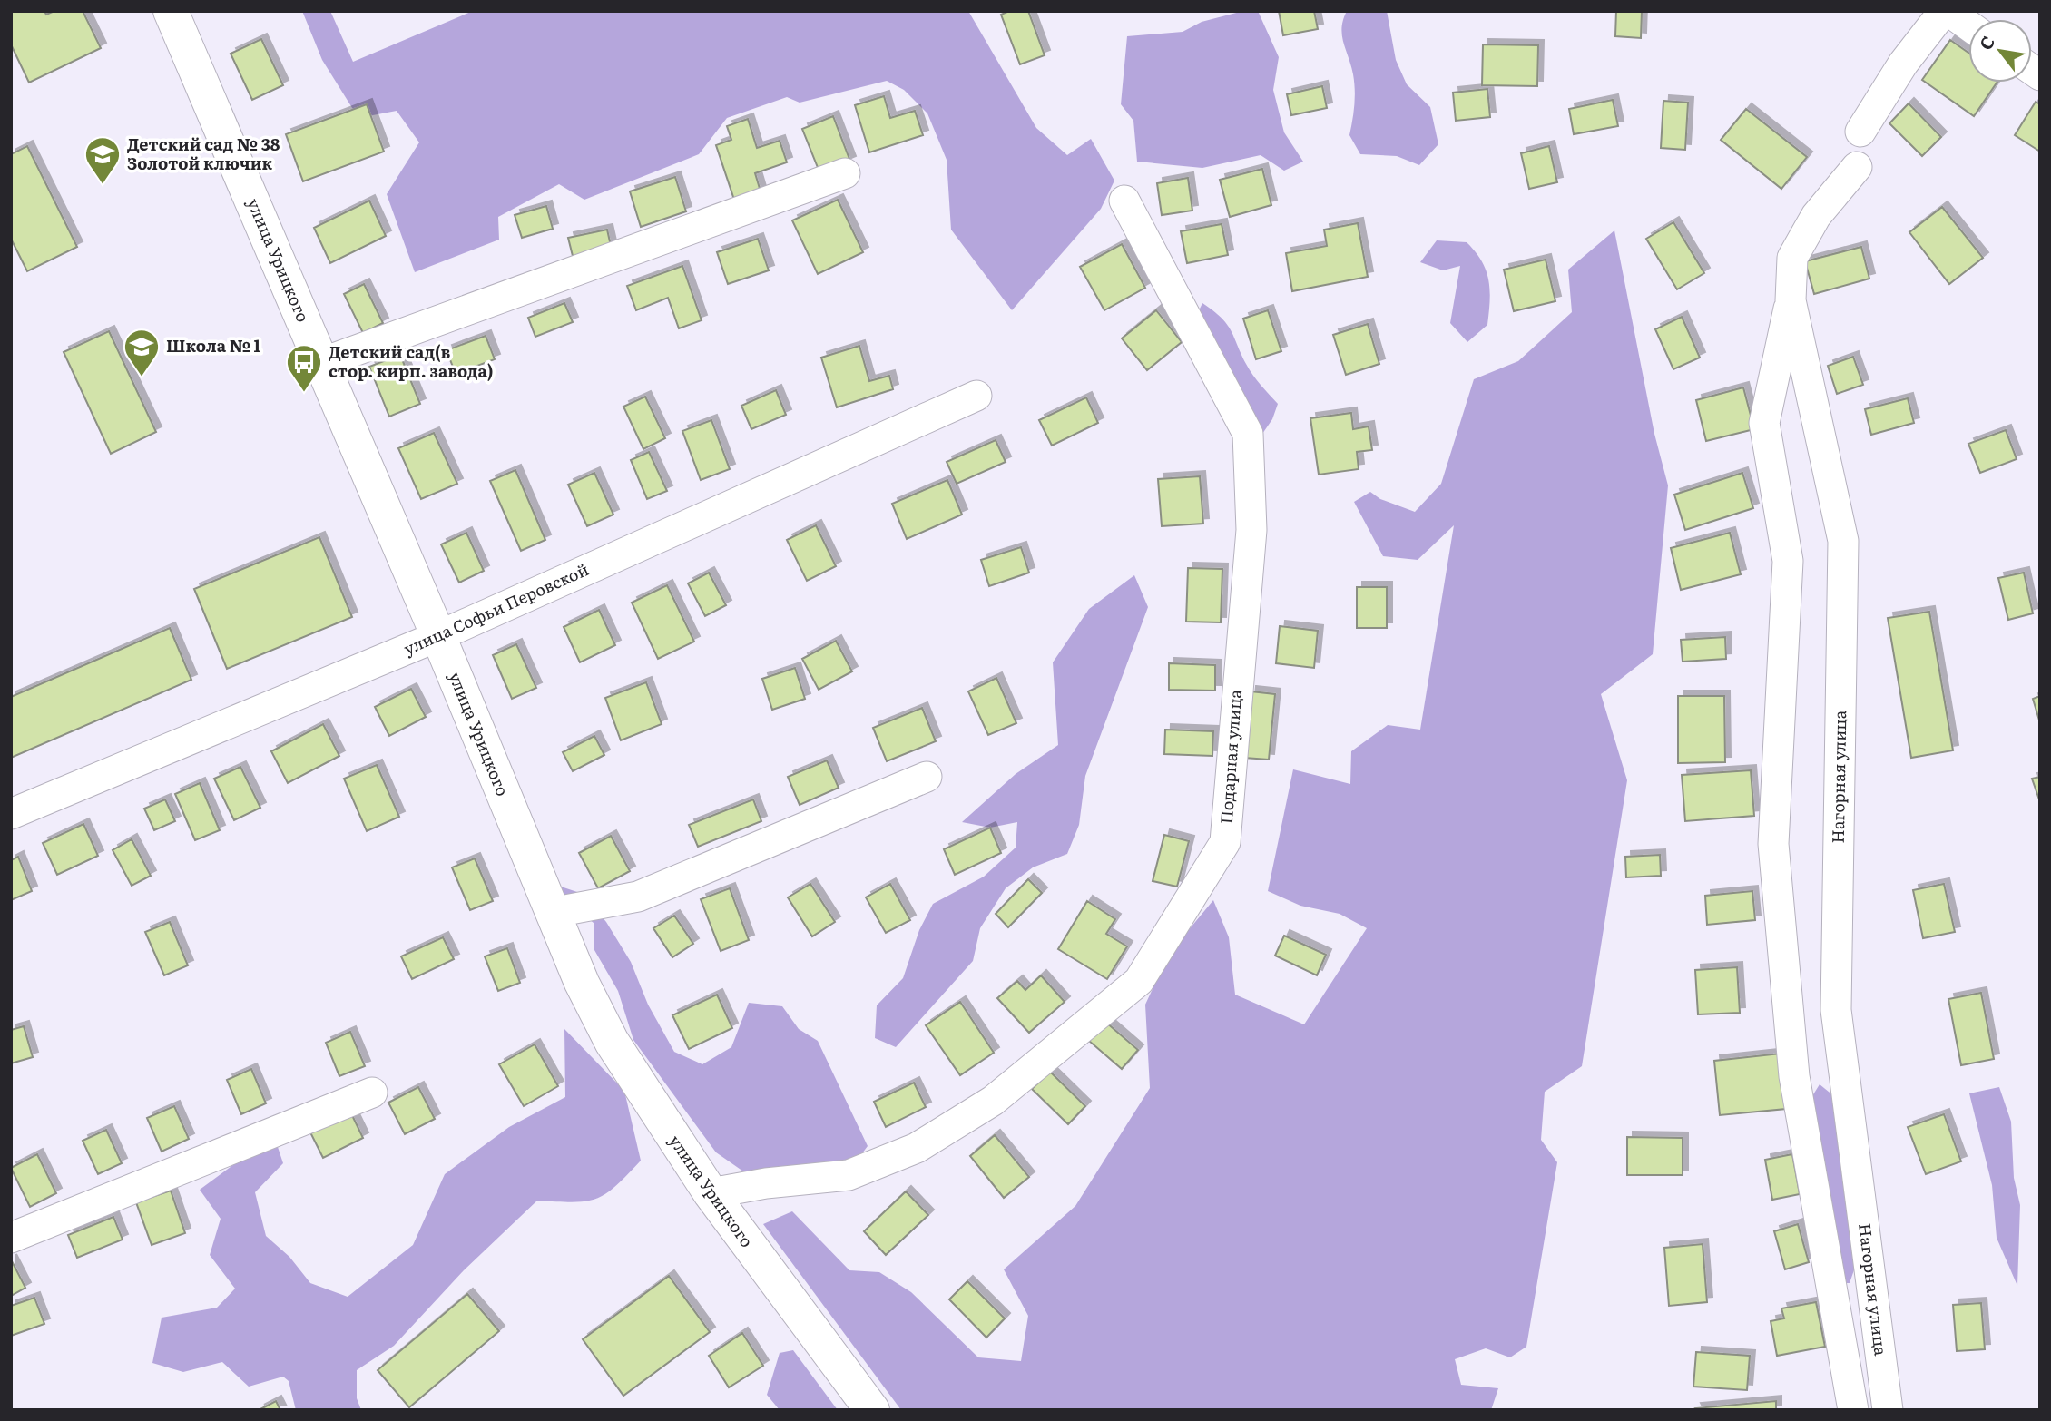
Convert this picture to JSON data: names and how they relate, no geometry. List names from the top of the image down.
{
  "streets": {
    "main road": ["улица Урицкого"],
    "street": ["улица Софьи Перовской", "Подарная улица", "Нагорная улица"]
  },
  "crossings": [
    ["улица Урицкого", "улица Софьи Перовской"],
    ["улица Урицкого", "Подарная улица"]
  ],
  "places": {
    "school or university": ["Детский сад № 38 Золотой ключик", "Школа № 1"],
    "bus stop": ["Детский сад(в стор. кирп. завода)"]
  },
  "north": "top left"
}
